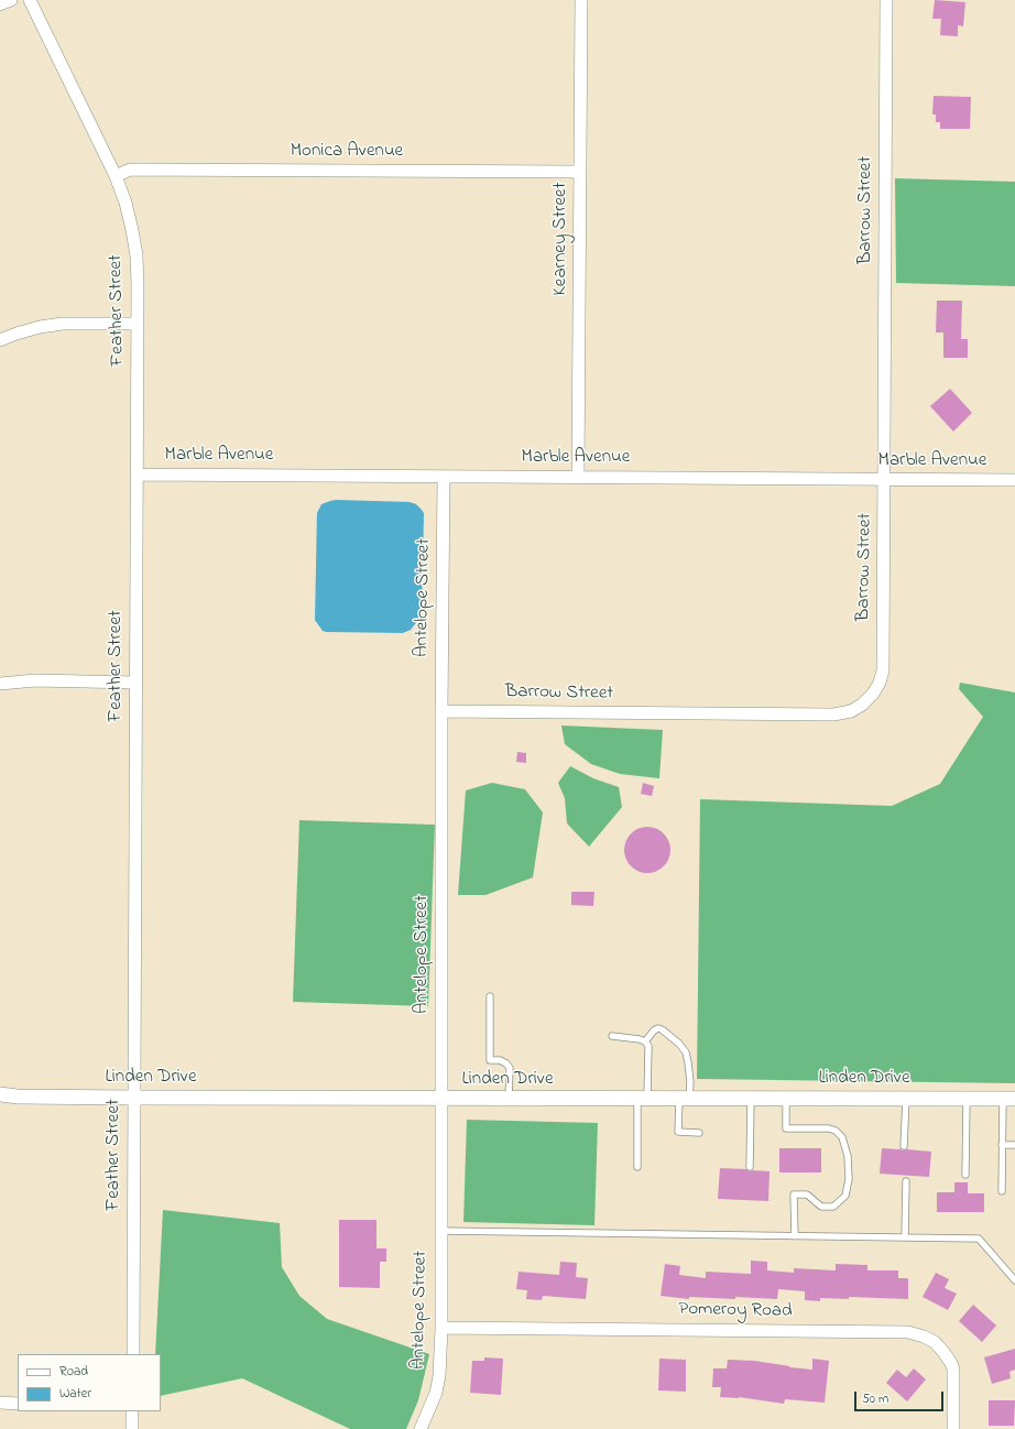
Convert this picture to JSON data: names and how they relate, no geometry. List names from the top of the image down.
{
  "streets": {
    "street": [
      "Monica Avenue",
      "Barrow Street",
      "Kearney Street",
      "Feather Street",
      "Marble Avenue",
      "Antelope Street",
      "Linden Drive",
      "Pomeroy Road"
    ]
  },
  "crossings": [
    ["Monica Avenue", "Kearney Street"],
    ["Monica Avenue", "Feather Street"],
    ["Barrow Street", "Marble Avenue"],
    ["Barrow Street", "Antelope Street"],
    ["Kearney Street", "Marble Avenue"],
    ["Feather Street", "Marble Avenue"],
    ["Feather Street", "Linden Drive"],
    ["Marble Avenue", "Antelope Street"],
    ["Antelope Street", "Linden Drive"],
    ["Antelope Street", "Pomeroy Road"]
  ],
  "legend": ["Road", "Water"],
  "scale_bar": "50 m"
}
